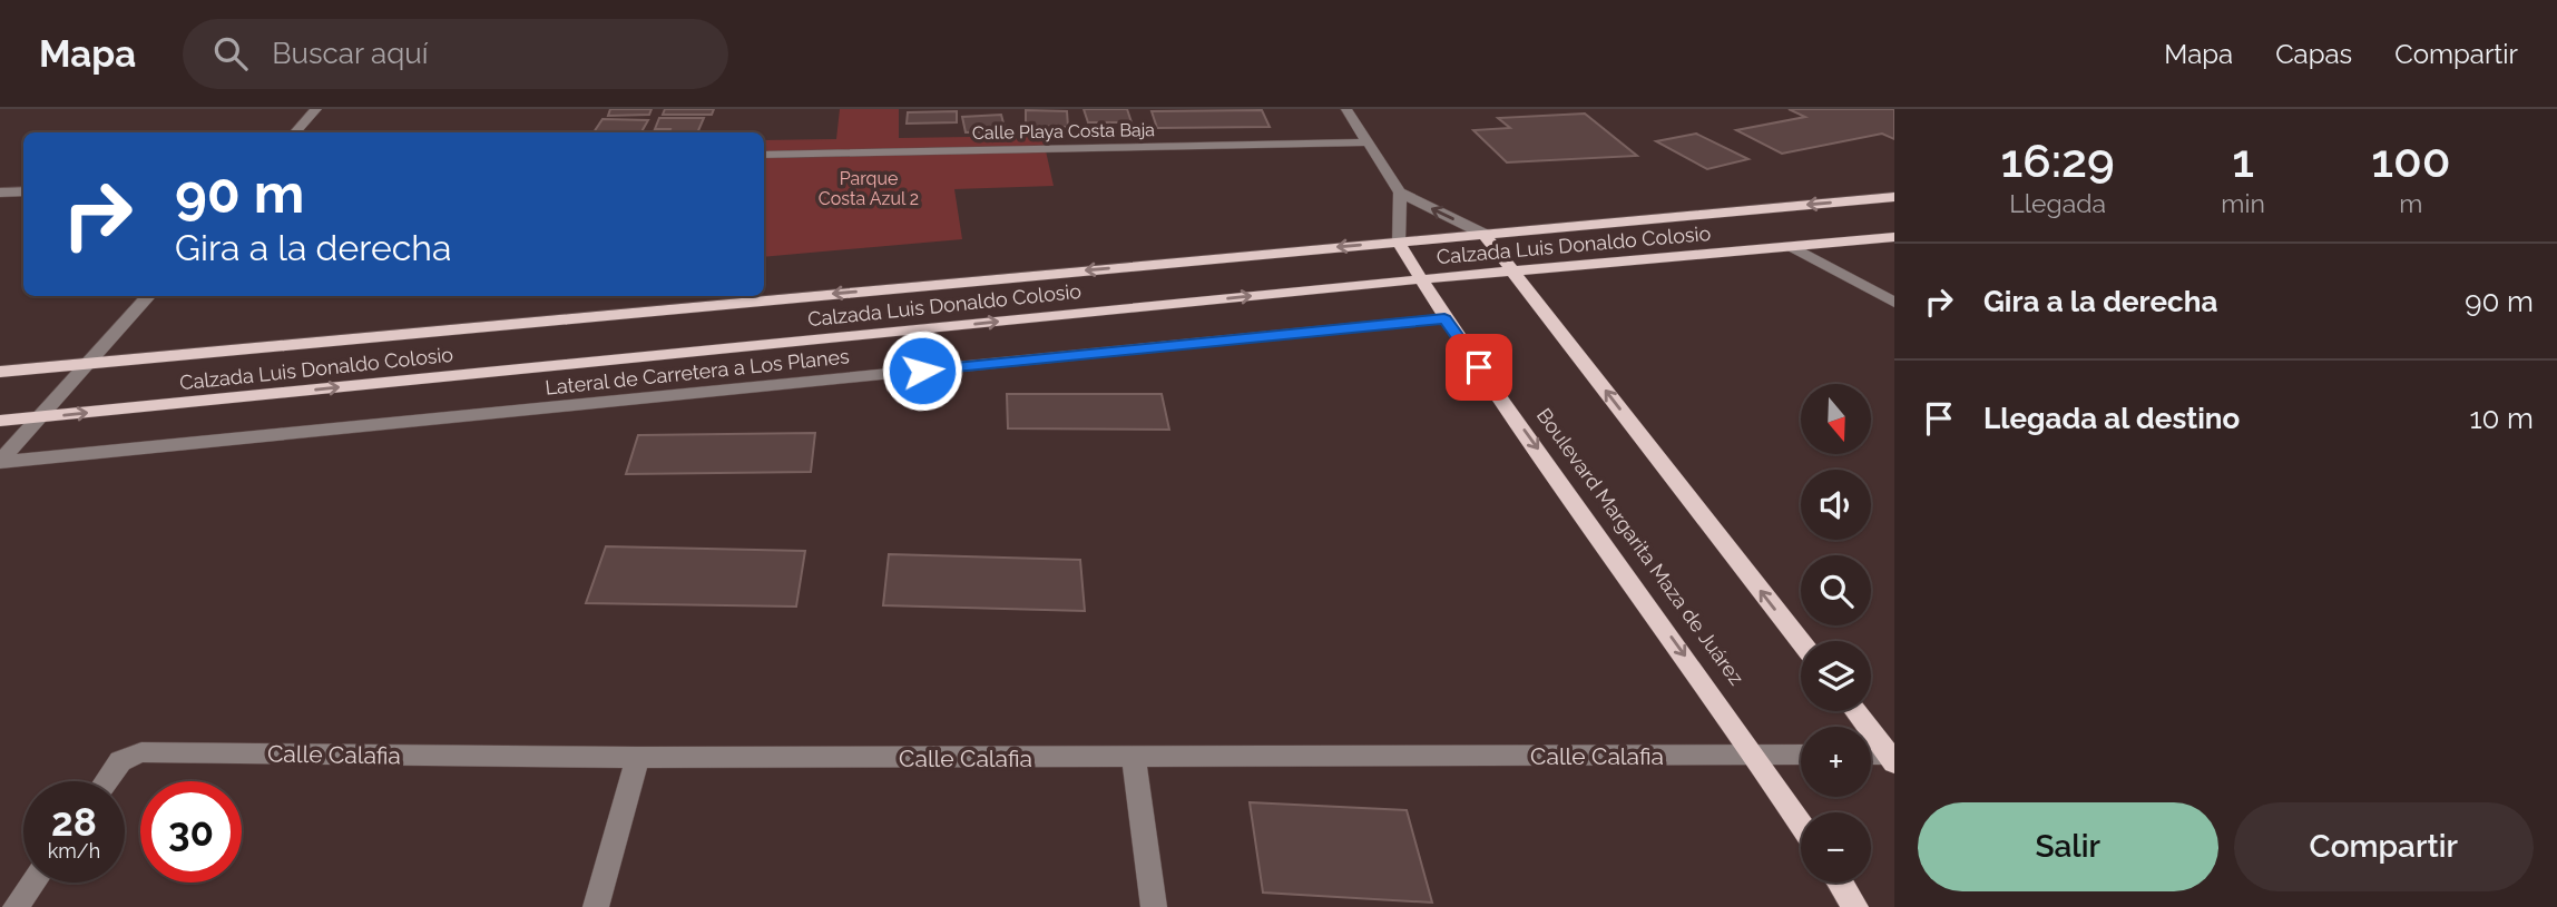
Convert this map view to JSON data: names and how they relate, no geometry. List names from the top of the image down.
{
  "streets": {
    "main road": ["Calzada Luis Donaldo Colosio", "Boulevard Margarita Maza de Juárez"],
    "street": ["Calle Playa Costa Baja", "Lateral de Carretera a Los Planes", "Calle Calafia"]
  },
  "crossings": [
    ["Calzada Luis Donaldo Colosio", "Boulevard Margarita Maza de Juárez"],
    ["Lateral de Carretera a Los Planes", "Boulevard Margarita Maza de Juárez"],
    ["Boulevard Margarita Maza de Juárez", "Calle Calafia"]
  ],
  "parks": ["Parque Costa Azul 2"],
  "north": "bottom",
  "page": {
    "header": "Mapa",
    "search": "Buscar aquí",
    "nav": ["Mapa", "Capas", "Compartir"],
    "eta": [
      "16:29",
      "Llegada",
      "1",
      "min",
      "100",
      "m"
    ],
    "turn": ["90 m", "Gira a la derecha"],
    "list": [
      {
        "name": "Gira a la derecha",
        "value": "90 m"
      },
      {
        "name": "Llegada al destino",
        "value": "10 m"
      }
    ],
    "map_buttons": ["+", "−"],
    "speed": "28 km/h",
    "limit": "30",
    "buttons": ["Salir", "Compartir"]
  }
}
